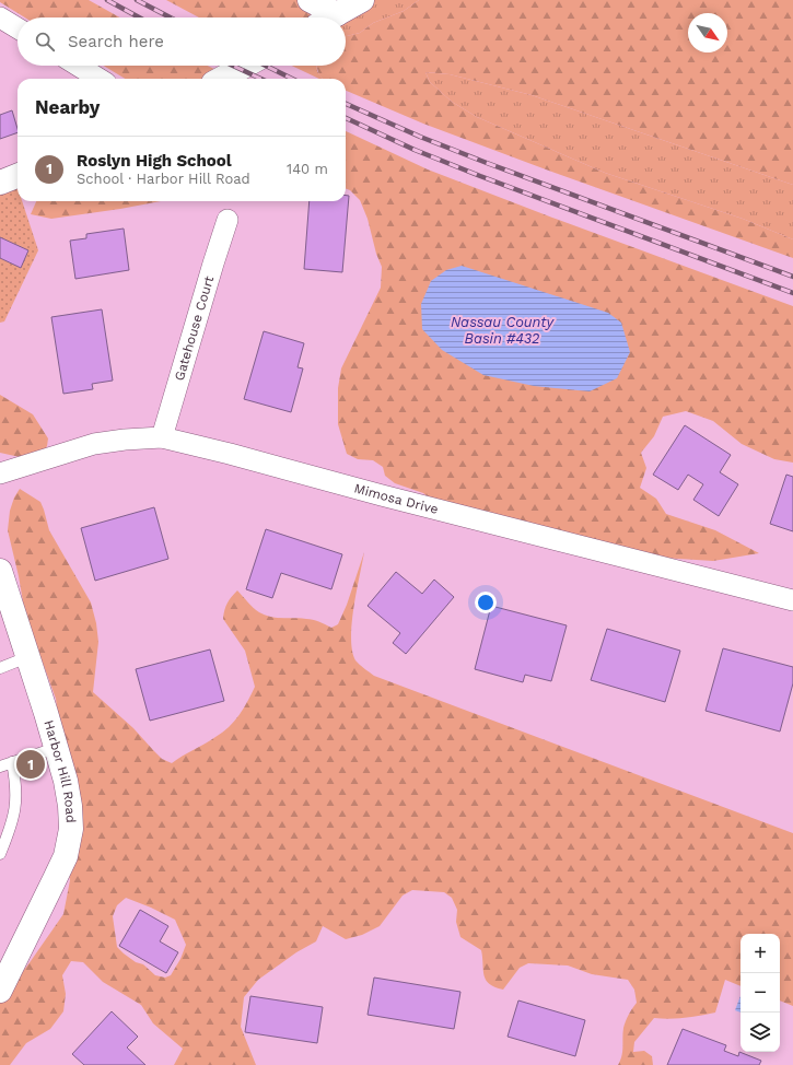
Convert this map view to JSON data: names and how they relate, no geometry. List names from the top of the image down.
{
  "streets": {
    "street": ["Gatehouse Court", "Mimosa Drive", "Harbor Hill Road"]
  },
  "crossings": [
    ["Gatehouse Court", "Mimosa Drive"]
  ],
  "water": ["Nassau County Basin #432"],
  "north": "bottom right",
  "page": {
    "search": "Search here",
    "heading": "Nearby",
    "list": [
      {
        "mark": "1",
        "name": "Roslyn High School",
        "note": "School · Harbor Hill Road",
        "value": "140 m"
      }
    ],
    "pins": "1",
    "map_buttons": ["+", "−"]
  }
}
